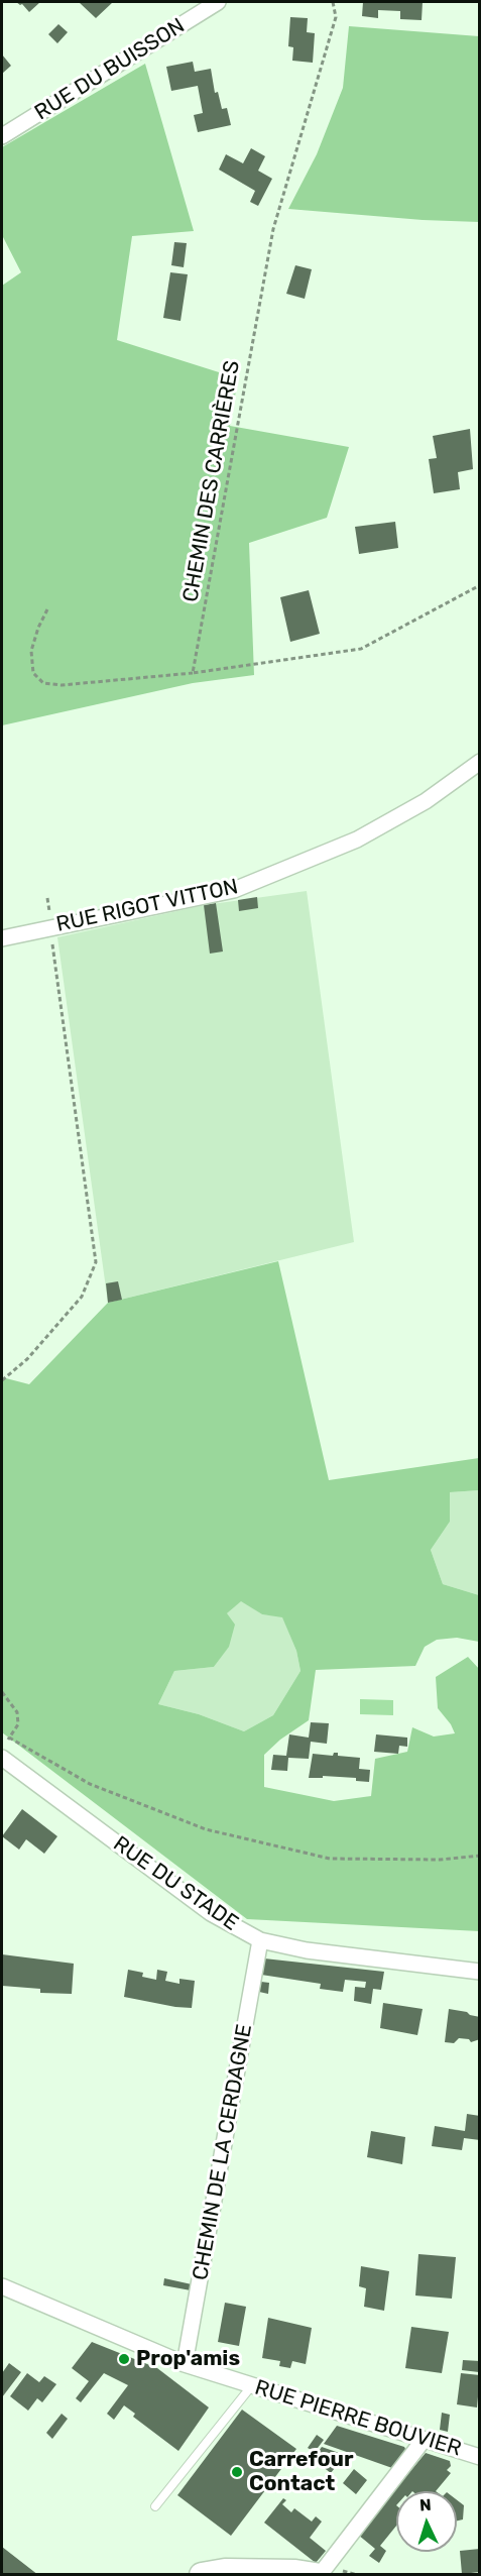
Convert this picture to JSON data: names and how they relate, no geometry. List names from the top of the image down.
{
  "streets": {
    "street": [
      "RUE DU BUISSON",
      "RUE RIGOT VITTON",
      "RUE DU STADE",
      "CHEMIN DE LA CERDAGNE",
      "RUE PIERRE BOUVIER"
    ],
    "path": ["CHEMIN DES CARRIÈRES"]
  },
  "crossings": [
    ["RUE DU STADE", "CHEMIN DE LA CERDAGNE"],
    ["CHEMIN DE LA CERDAGNE", "RUE PIERRE BOUVIER"]
  ],
  "places": ["Prop'amis", "Carrefour Contact"],
  "north": "top"
}
